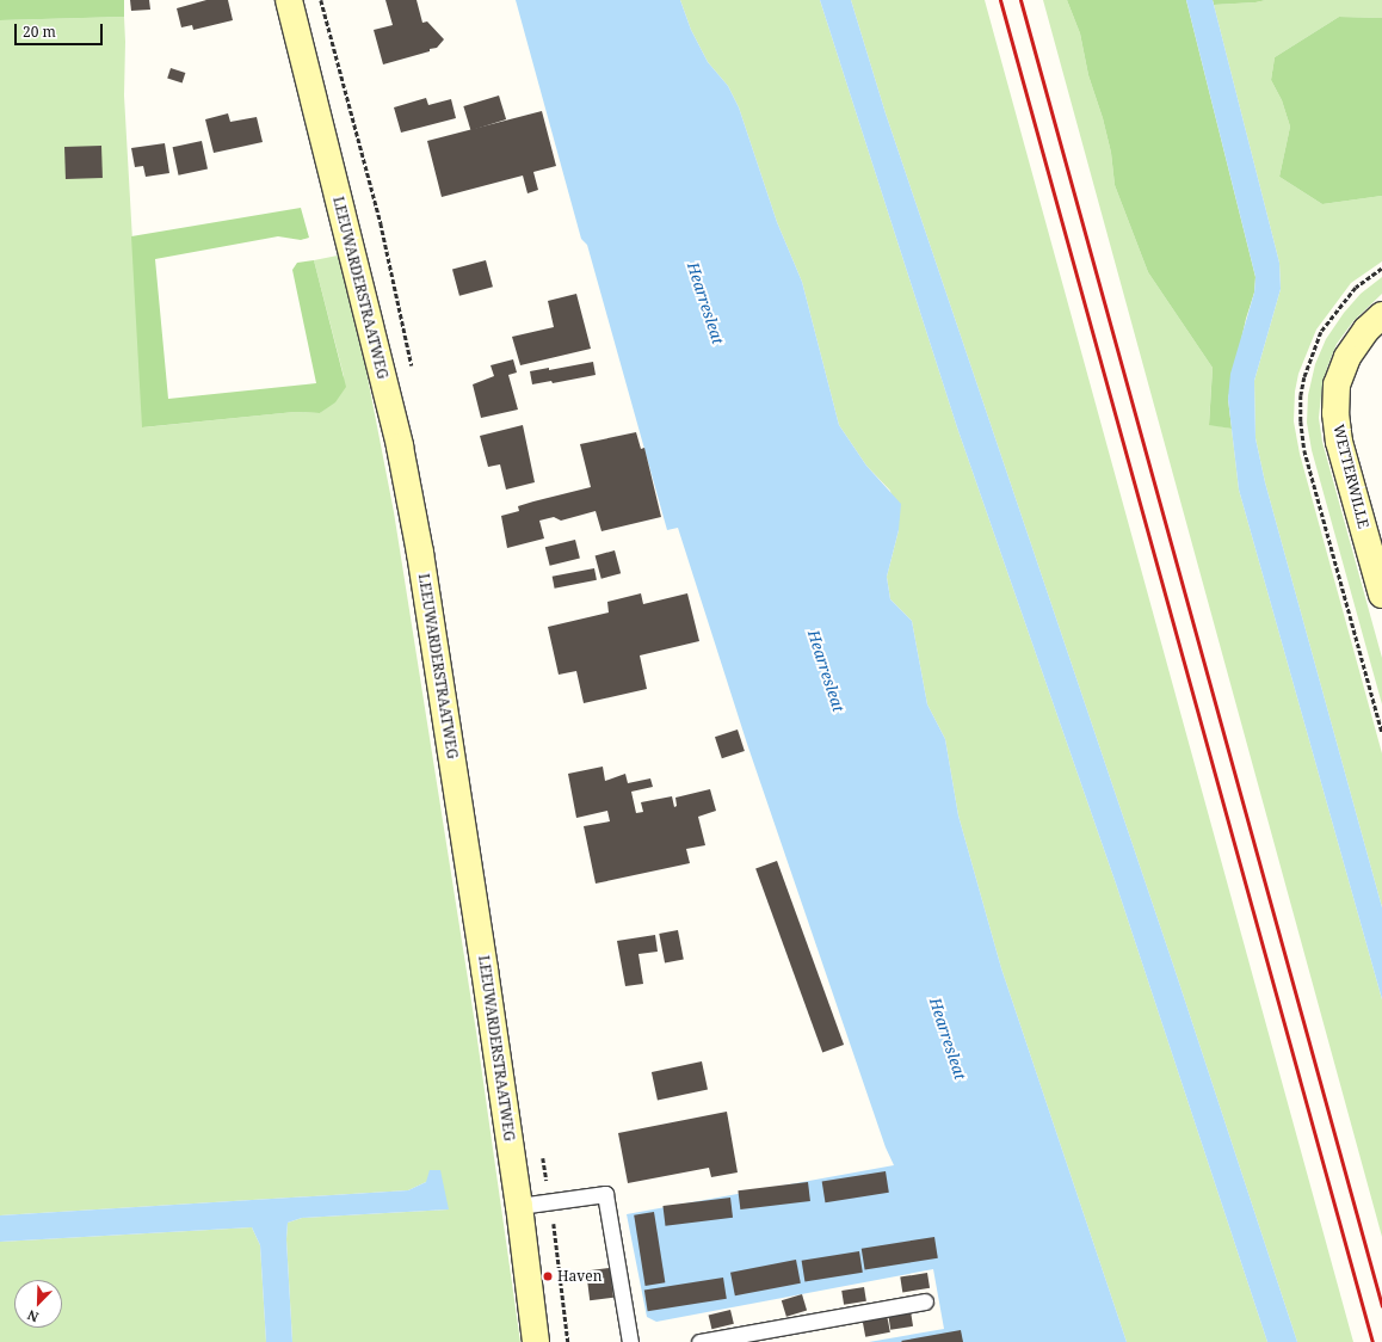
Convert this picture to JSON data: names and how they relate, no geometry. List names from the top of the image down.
{
  "streets": {
    "street": ["LEEUWARDERSTRAATWEG", "WETTERWILLE"]
  },
  "water": ["Hearresleat"],
  "places": ["Haven"],
  "scale_bar": "20 m",
  "north": "bottom left"
}
